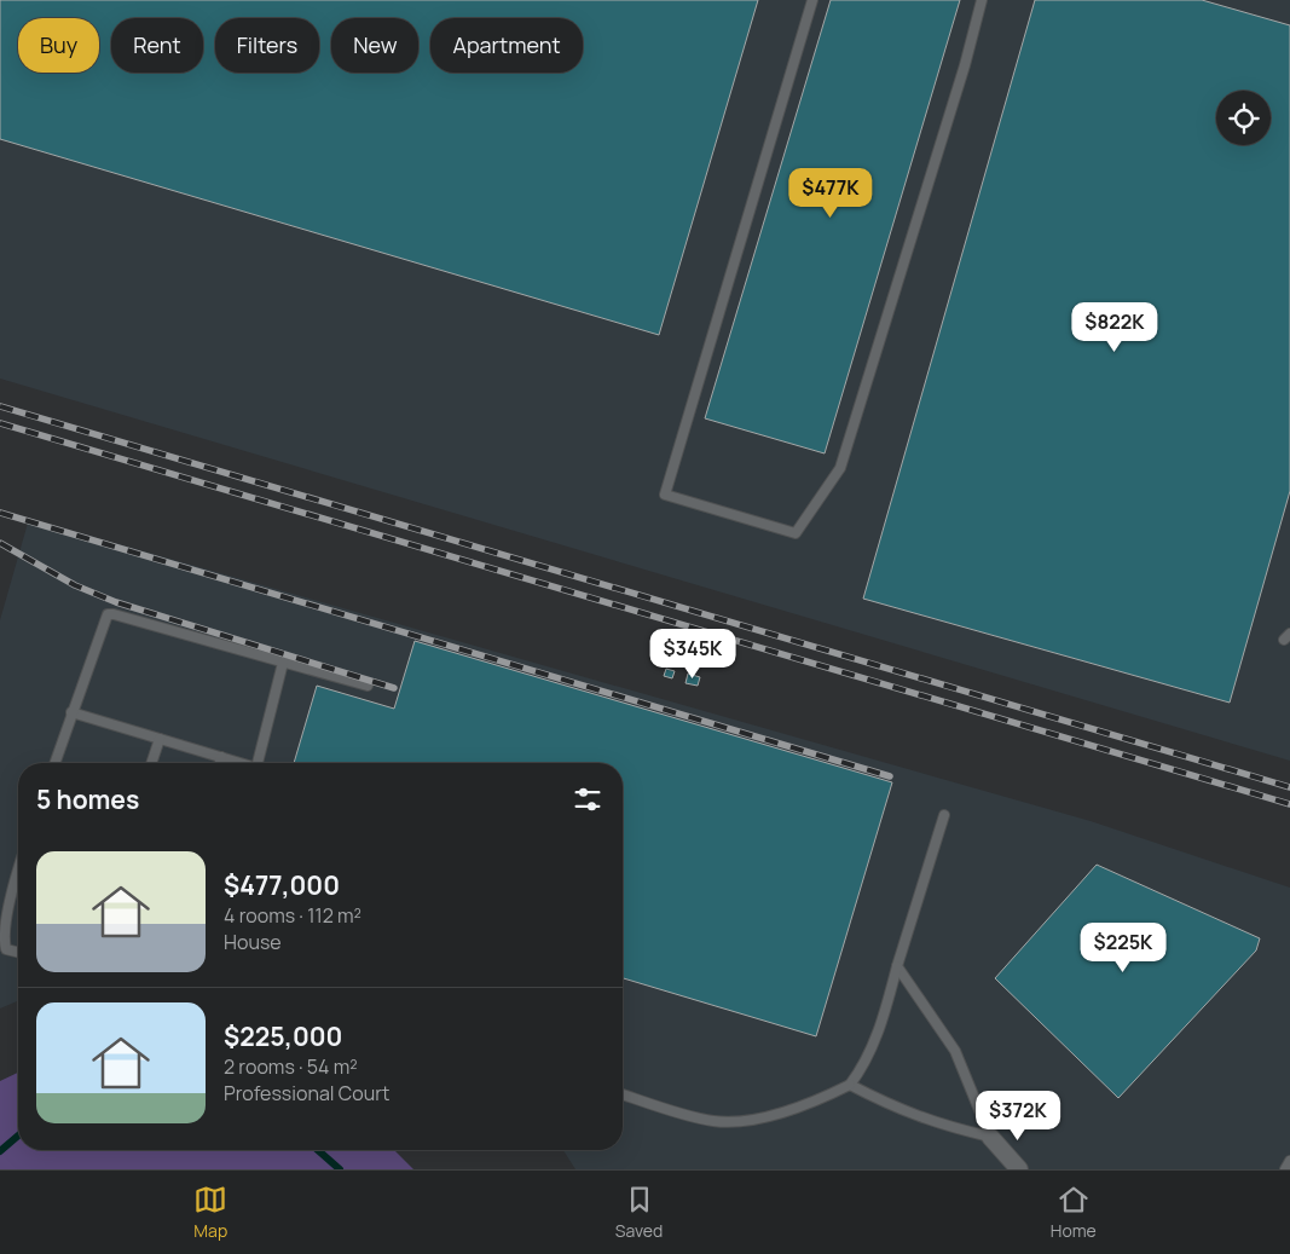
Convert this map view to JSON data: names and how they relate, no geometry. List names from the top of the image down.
{
  "page": {
    "chip": [
      "Buy",
      "Rent",
      "Filters",
      "New",
      "Apartment"
    ],
    "price": [
      "$477K",
      "$822K",
      "$345K",
      "$225K",
      "$372K"
    ],
    "heading": "5 homes",
    "list": [
      {
        "name": "$477,000",
        "note": "4 rooms · 112 m² · House"
      },
      {
        "name": "$225,000",
        "note": "2 rooms · 54 m² · Professional Court"
      }
    ],
    "tabs": ["Map", "Saved", "Home"]
  }
}
